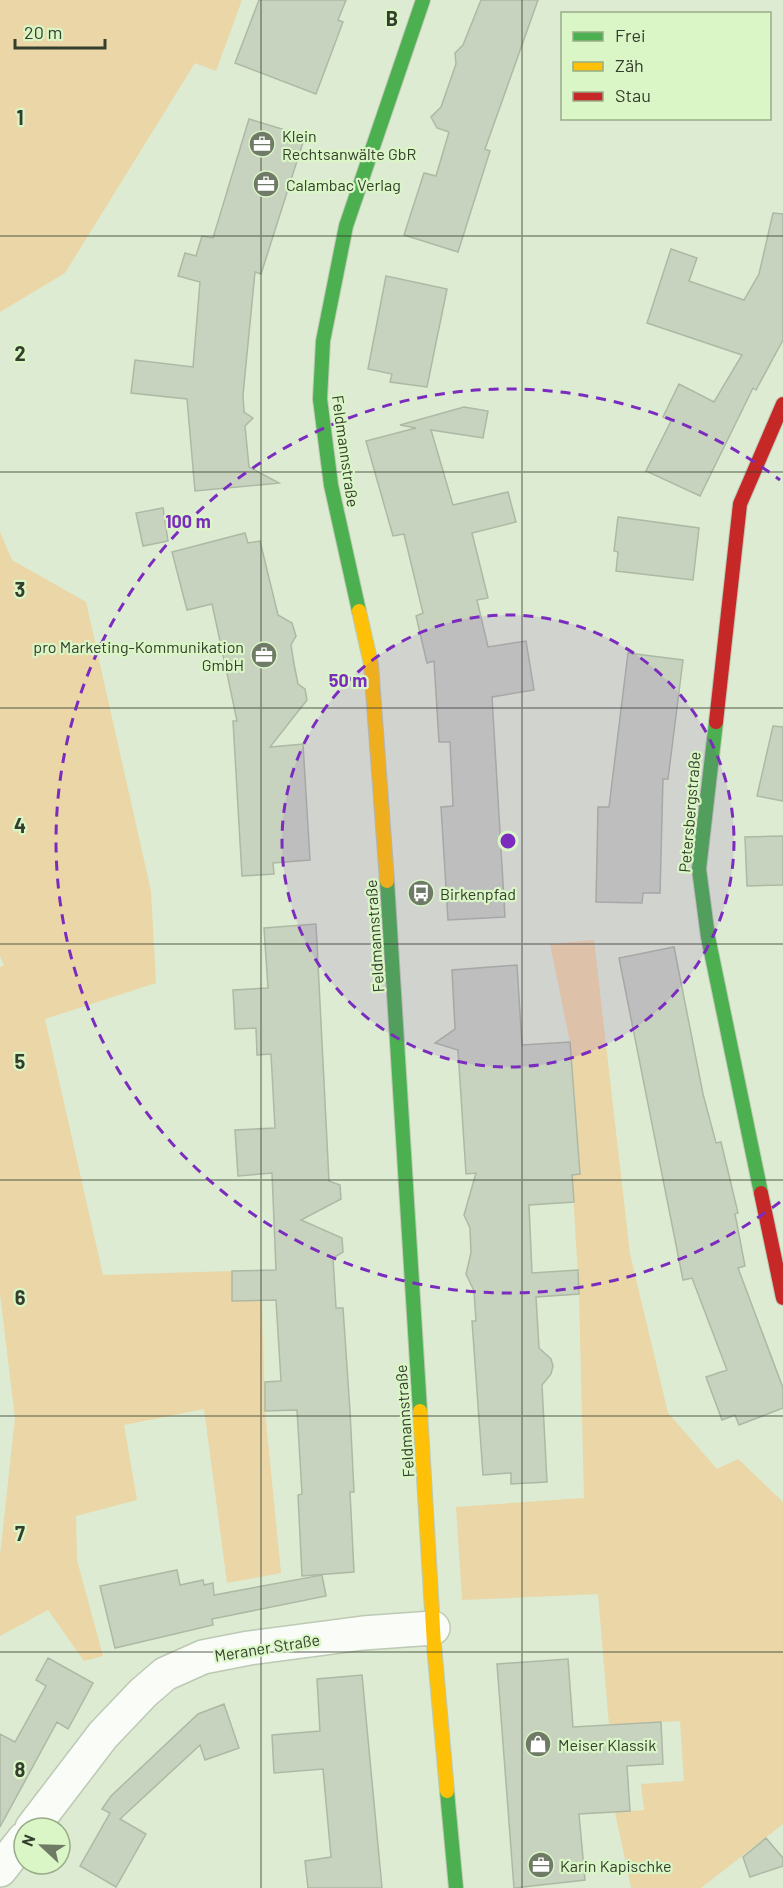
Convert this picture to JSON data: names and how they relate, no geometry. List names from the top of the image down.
{
  "streets": {
    "street": ["Feldmannstraße", "Petersbergstraße", "Meraner Straße"]
  },
  "crossings": [
    ["Feldmannstraße", "Meraner Straße"]
  ],
  "places": {
    "office": [
      "Klein Rechtsanwälte GbR",
      "Calambac Verlag",
      "pro Marketing-Kommunikation GmbH",
      "Karin Kapischke"
    ],
    "bus stop": ["Birkenpfad"],
    "shop": ["Meiser Klassik"]
  },
  "legend": ["Frei", "Zäh", "Stau"],
  "scale_bar": "20 m",
  "north": "left",
  "grid": {
    "columns": ["B"],
    "rows": [
      "1",
      "2",
      "3",
      "4",
      "5",
      "6",
      "7",
      "8"
    ]
  },
  "rings": ["100 m", "50 m"]
}
